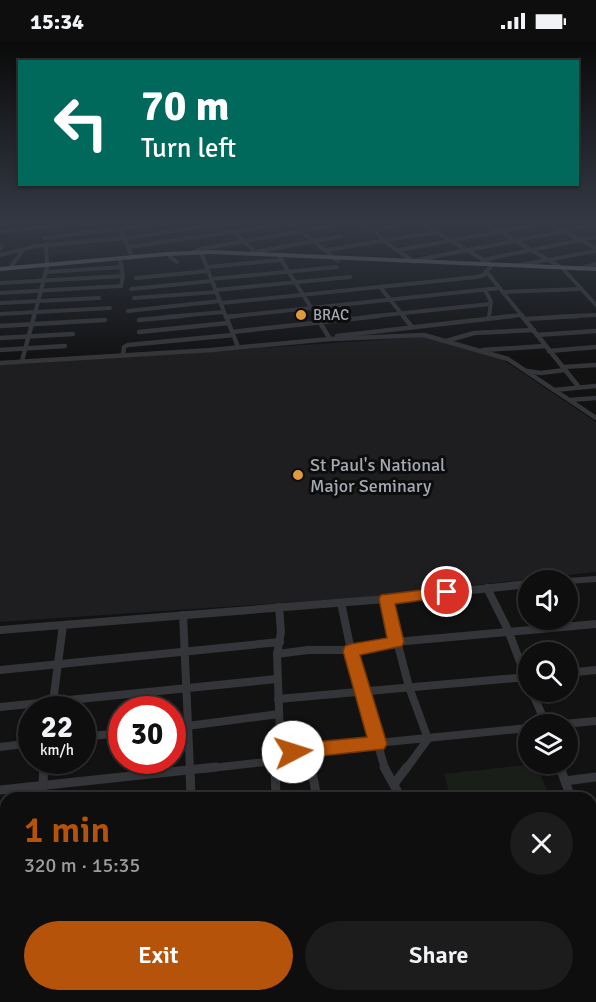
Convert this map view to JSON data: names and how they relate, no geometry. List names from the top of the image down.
{
  "places": ["BRAC", "St Paul's National Major Seminary"],
  "page": {
    "status": "15:34",
    "turn": ["70 m", "Turn left"],
    "speed": "22 km/h",
    "limit": "30",
    "heading": ["1 min", "320 m · 15:35"],
    "buttons": ["Exit", "Share"]
  }
}
